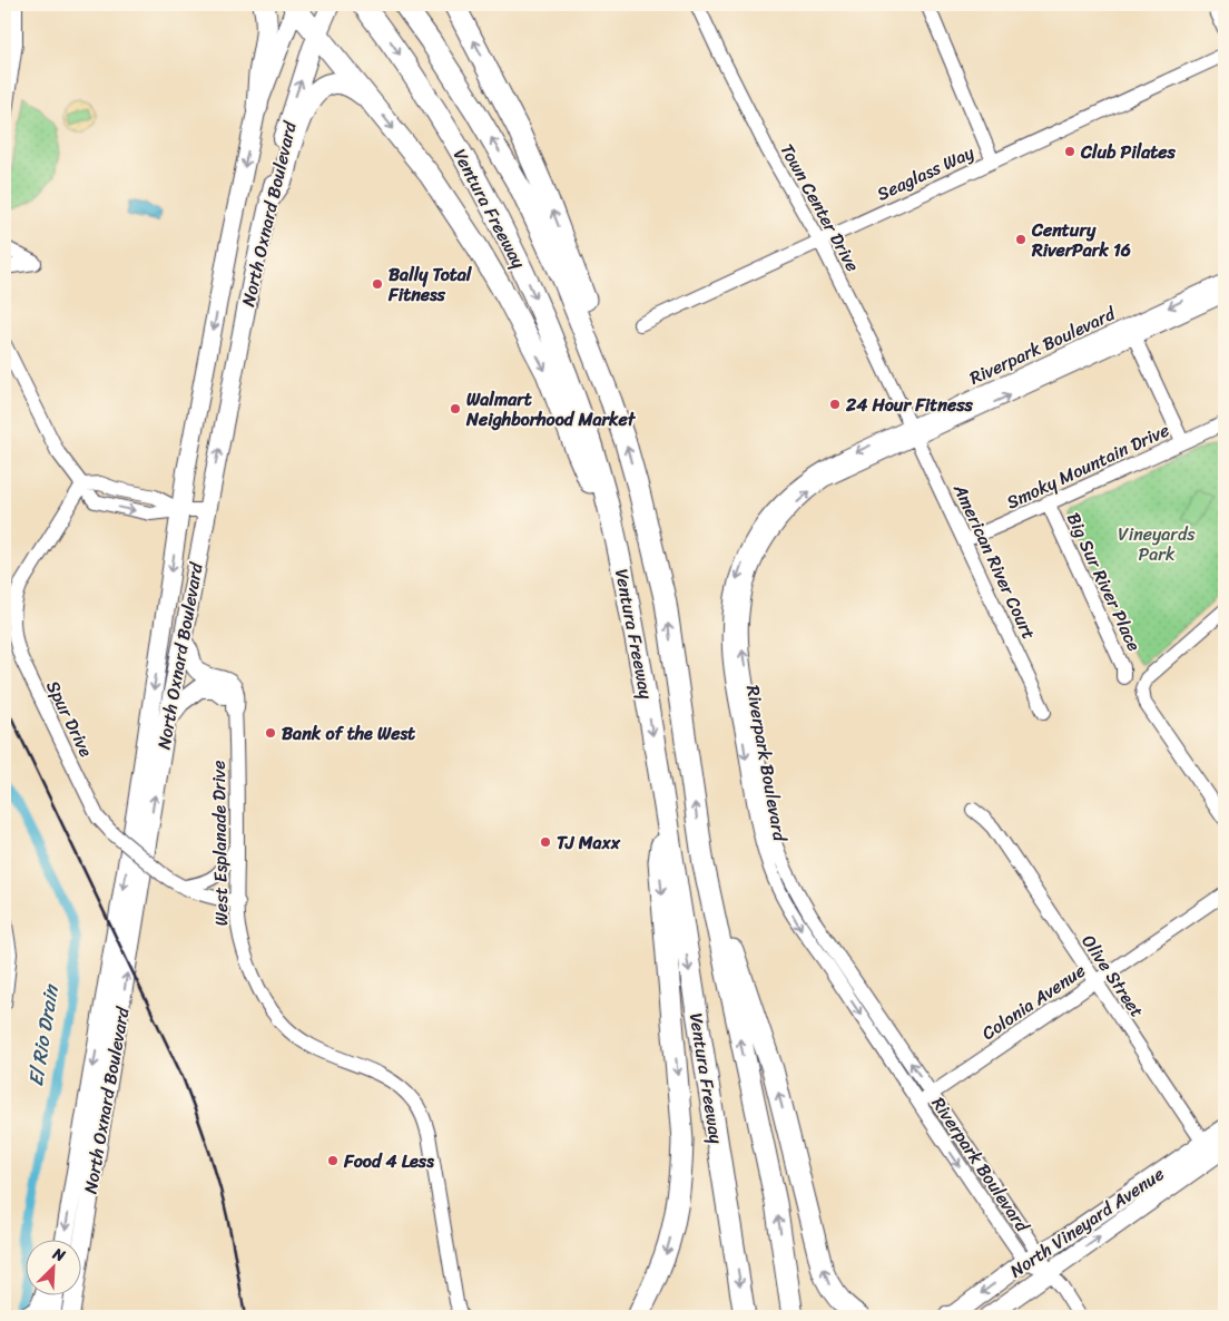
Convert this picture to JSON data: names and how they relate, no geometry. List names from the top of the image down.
{
  "streets": {
    "highway": ["Ventura Freeway"],
    "main road": ["North Oxnard Boulevard", "North Vineyard Avenue"],
    "street": [
      "Seaglass Way",
      "Town Center Drive",
      "Riverpark Boulevard",
      "Smoky Mountain Drive",
      "American River Court",
      "Big Sur River Place",
      "Spur Drive",
      "West Esplanade Drive",
      "Olive Street",
      "Colonia Avenue"
    ]
  },
  "crossings": [
    ["Seaglass Way", "Town Center Drive"],
    ["Town Center Drive", "Riverpark Boulevard"],
    ["Town Center Drive", "American River Court"],
    ["Riverpark Boulevard", "American River Court"],
    ["Riverpark Boulevard", "Colonia Avenue"],
    ["Riverpark Boulevard", "North Vineyard Avenue"],
    ["Smoky Mountain Drive", "American River Court"],
    ["Smoky Mountain Drive", "Big Sur River Place"],
    ["Spur Drive", "West Esplanade Drive"],
    ["Olive Street", "Colonia Avenue"],
    ["Olive Street", "North Vineyard Avenue"]
  ],
  "water": ["El Rio Drain"],
  "parks": ["Vineyards Park"],
  "places": [
    "Club Pilates",
    "Century RiverPark 16",
    "Bally Total Fitness",
    "24 Hour Fitness",
    "Walmart Neighborhood Market",
    "Bank of the West",
    "TJ Maxx",
    "Food 4 Less"
  ],
  "north": "top right"
}
